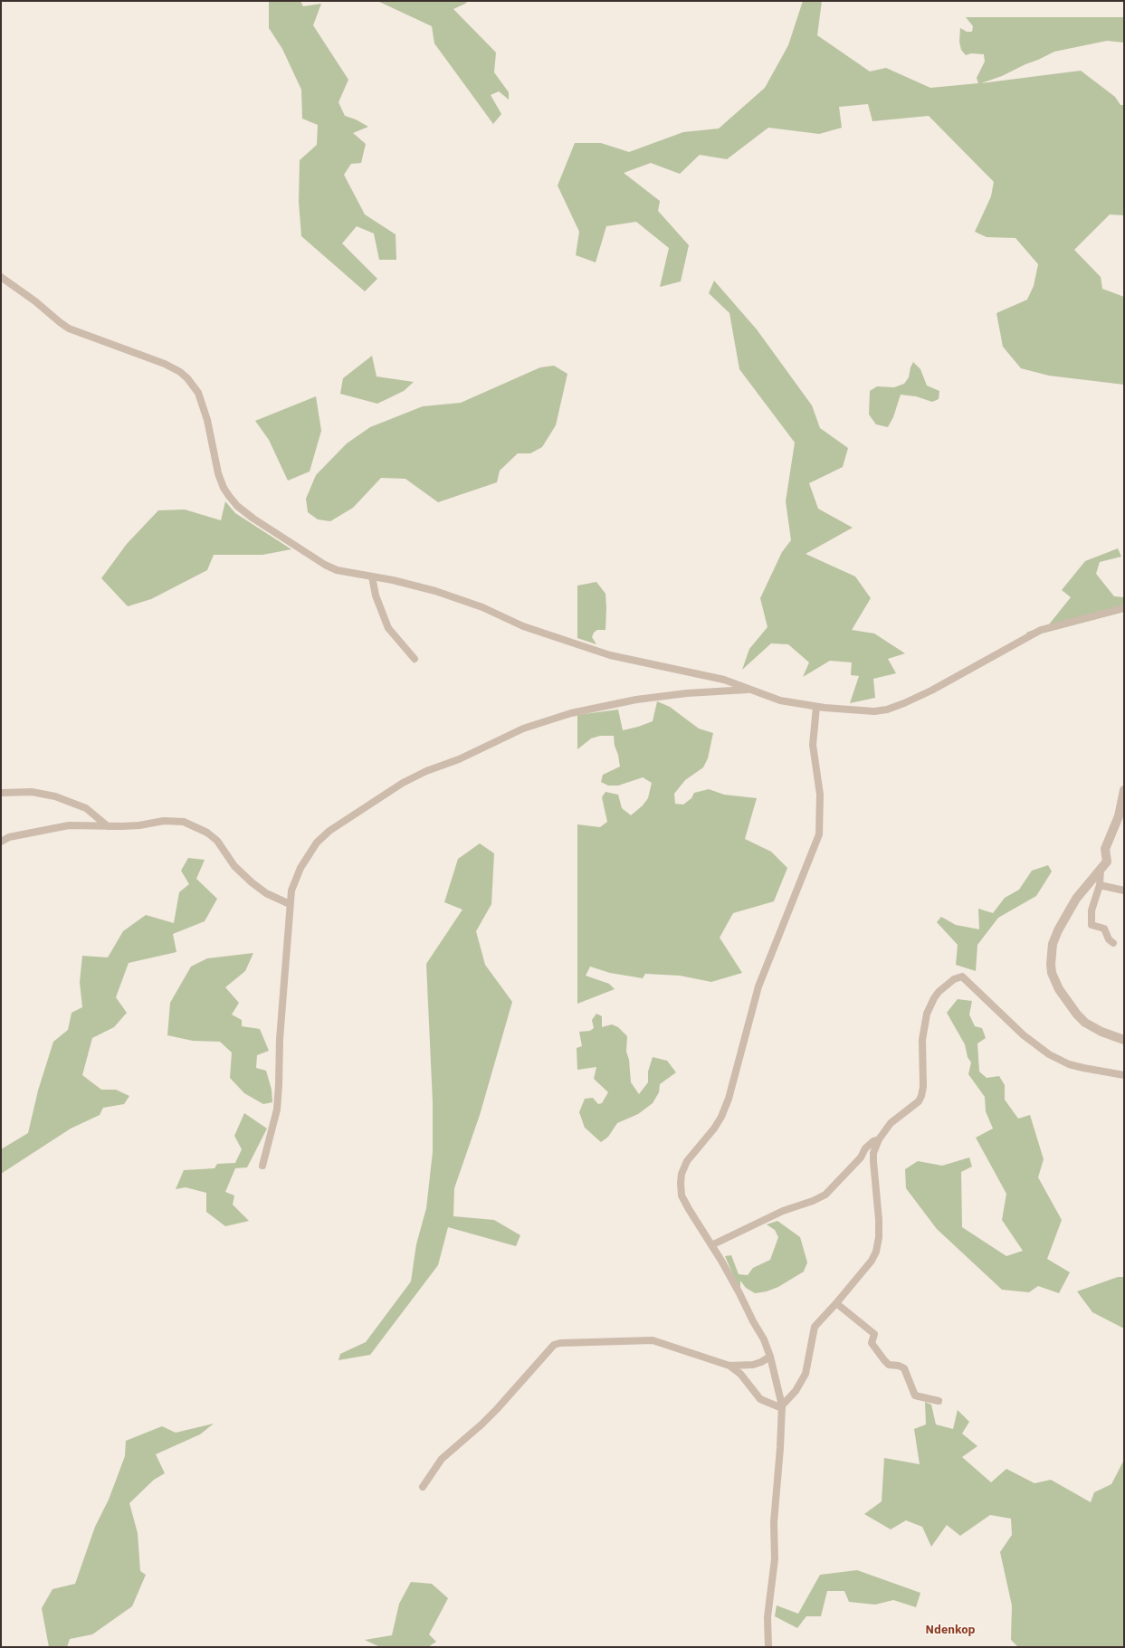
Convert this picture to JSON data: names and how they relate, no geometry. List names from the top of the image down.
{
  "districts": ["Ndenkop"]
}
